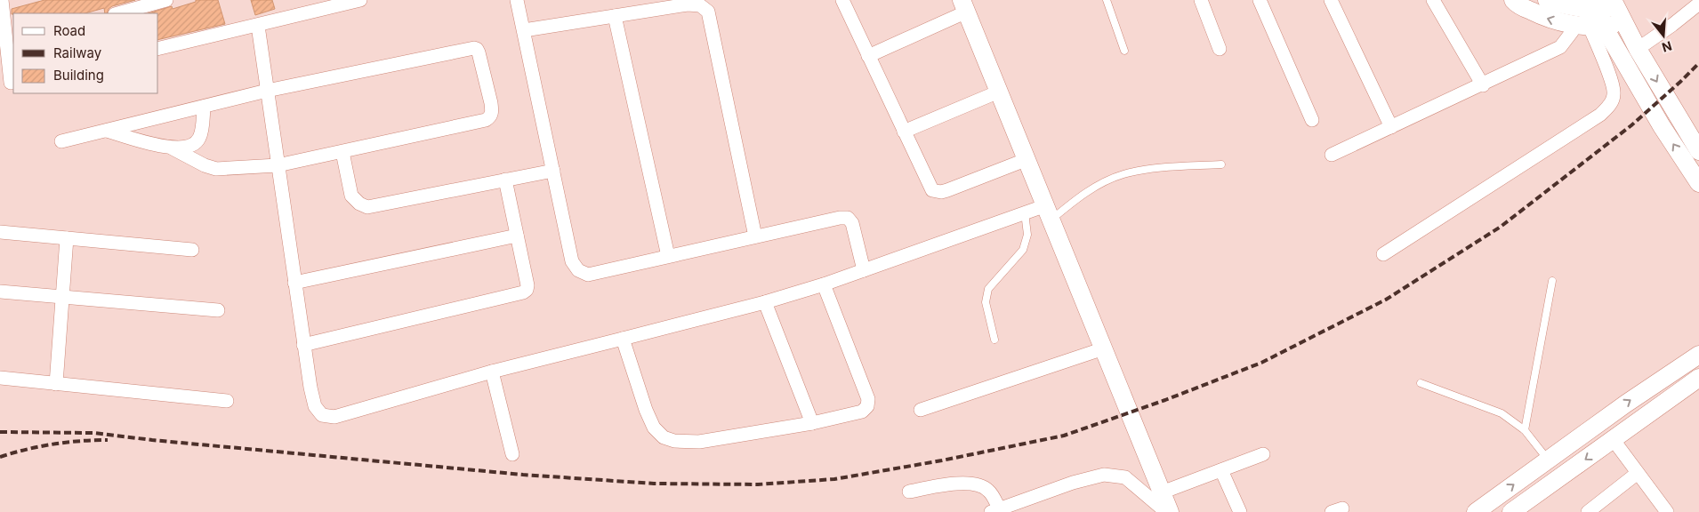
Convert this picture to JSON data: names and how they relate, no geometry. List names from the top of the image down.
{
  "legend": ["Road", "Railway", "Building"],
  "north": "bottom"
}
